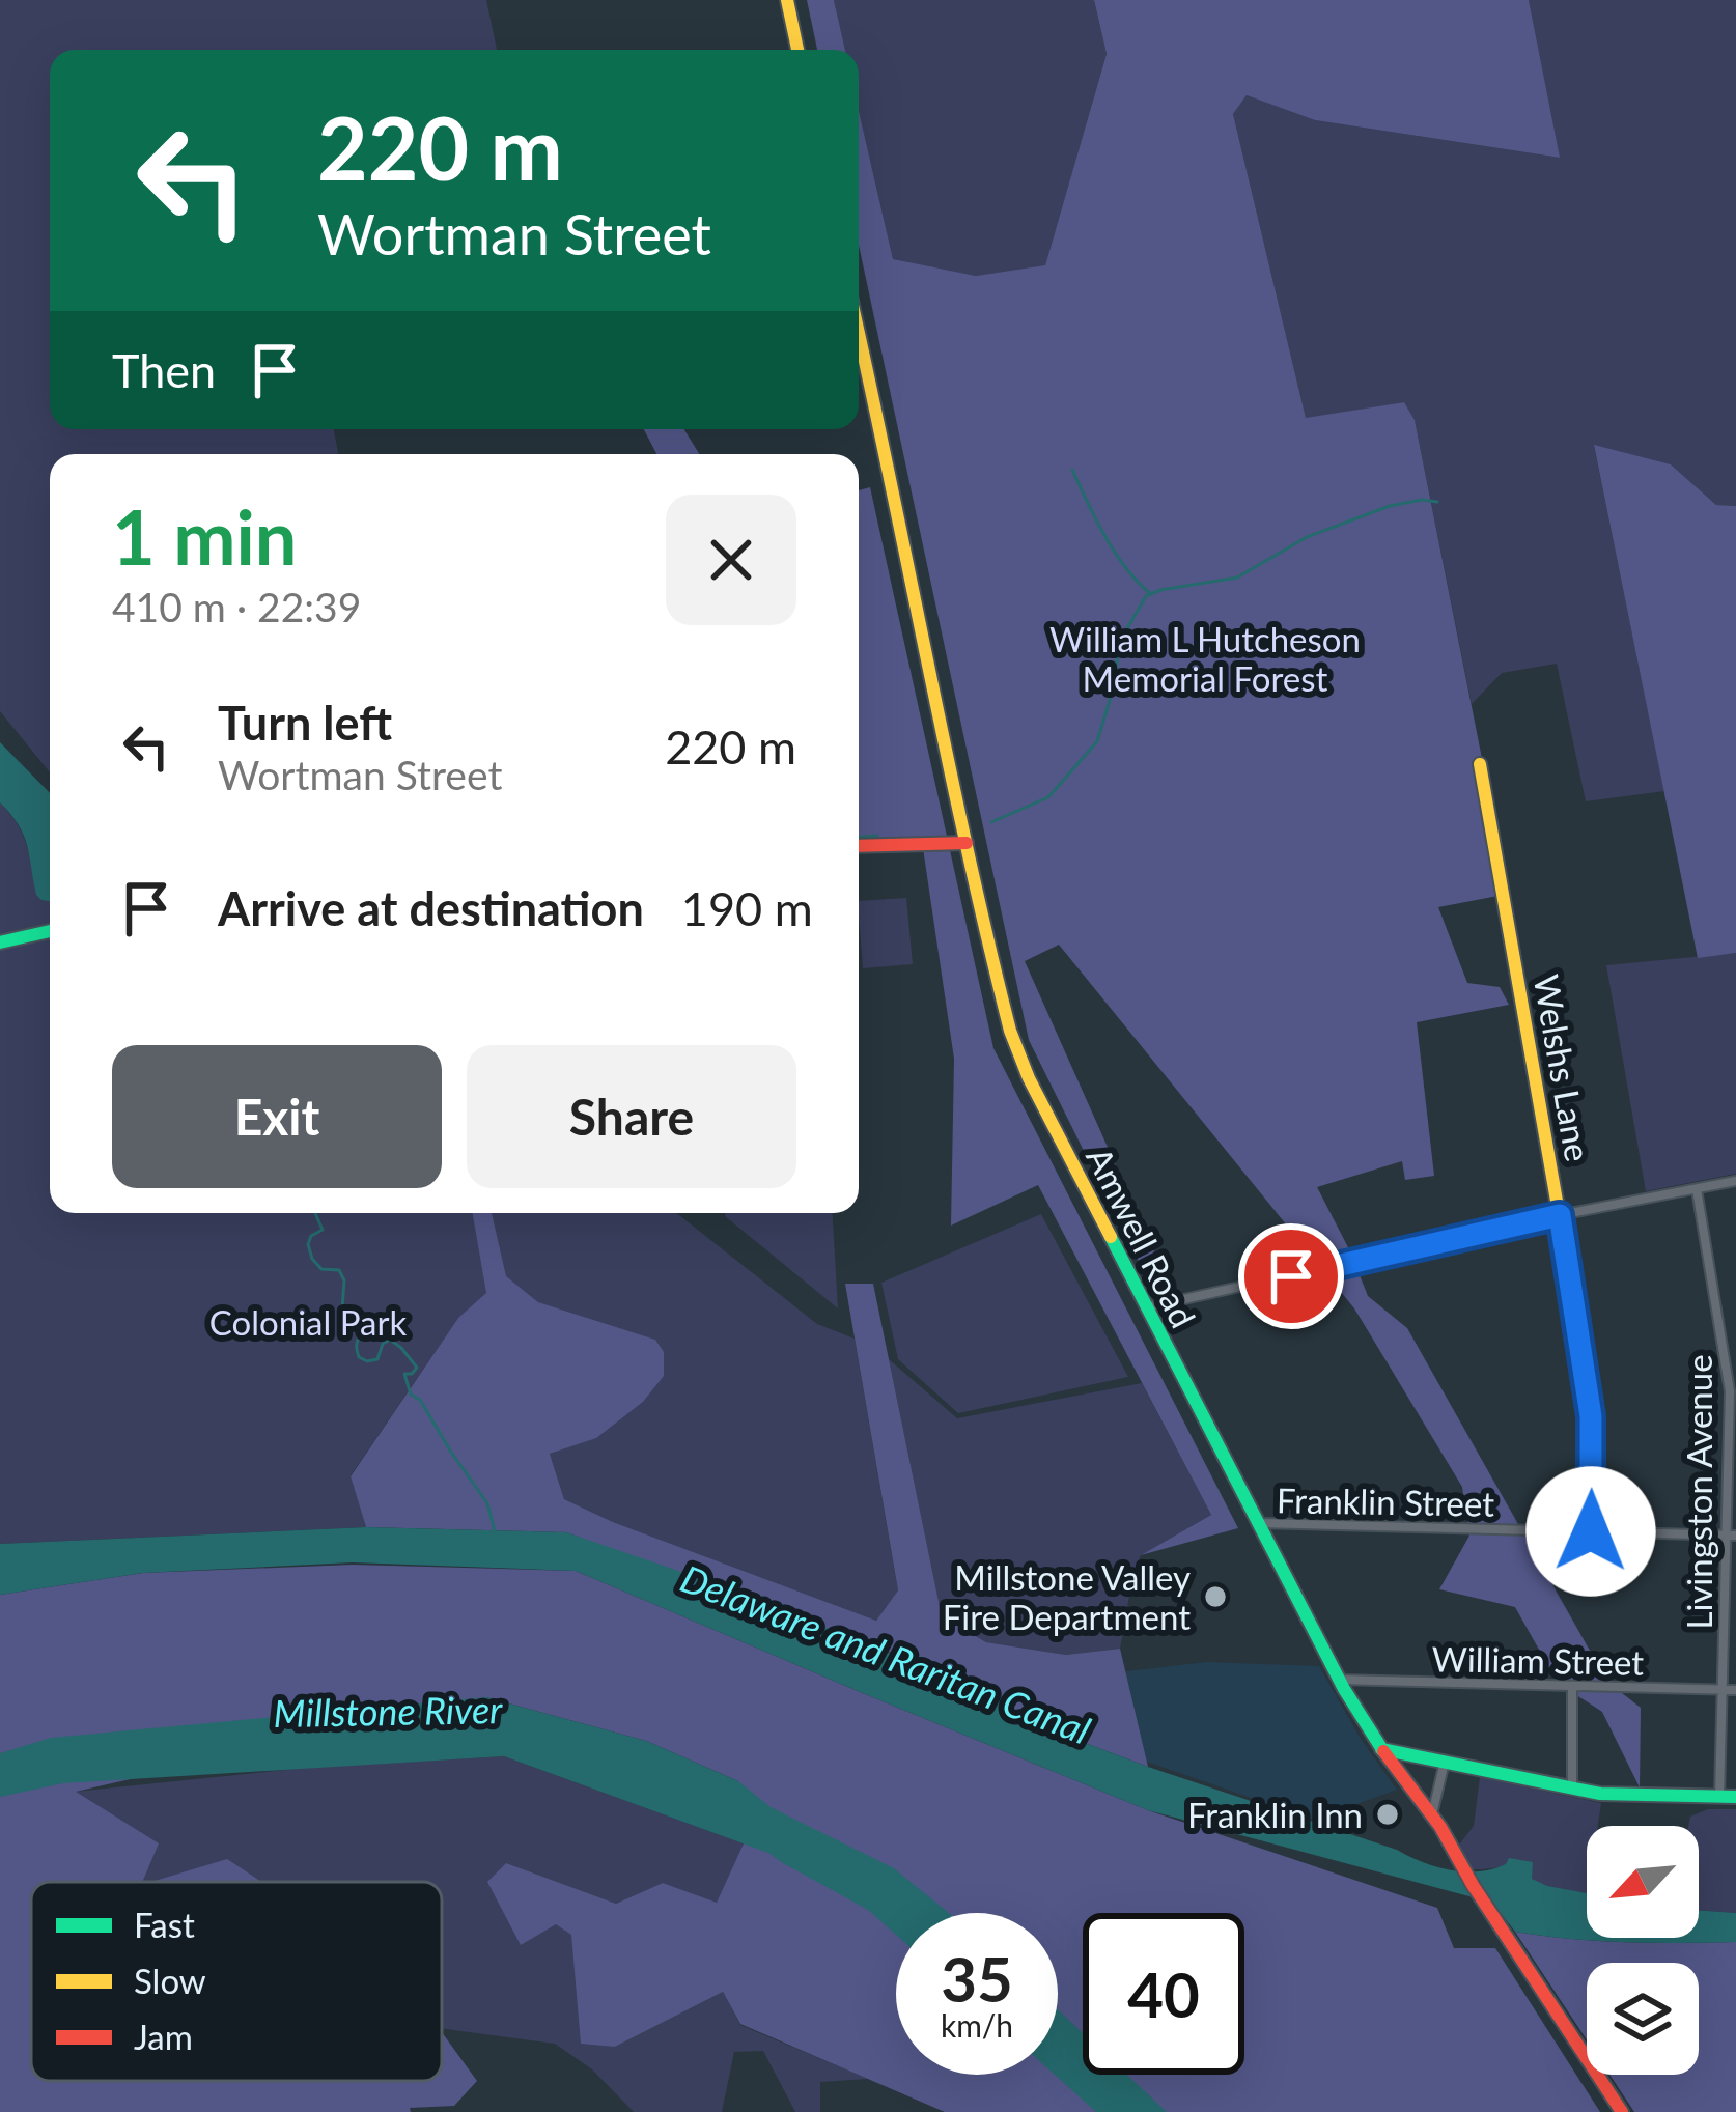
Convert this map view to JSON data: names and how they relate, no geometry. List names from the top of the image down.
{
  "streets": {
    "main road": ["Welshs Lane", "Amwell Road"],
    "street": ["Livingston Avenue", "Franklin Street", "William Street"]
  },
  "crossings": [
    ["Welshs Lane", "Franklin Street"],
    ["Amwell Road", "Franklin Street"],
    ["Amwell Road", "William Street"],
    ["Livingston Avenue", "Franklin Street"],
    ["Livingston Avenue", "William Street"]
  ],
  "water": ["Delaware and Raritan Canal", "Millstone River"],
  "parks": ["William L Hutcheson Memorial Forest", "Colonial Park"],
  "places": ["Millstone Valley Fire Department", "Franklin Inn"],
  "legend": ["Fast", "Slow", "Jam"],
  "north": "bottom left",
  "page": {
    "turn": ["220 m", "Wortman Street"],
    "then": "Then",
    "heading": ["1 min", "410 m · 22:39"],
    "list": [
      {
        "name": "Turn left",
        "note": "Wortman Street",
        "value": "220 m"
      },
      {
        "name": "Arrive at destination",
        "value": "190 m"
      }
    ],
    "buttons": ["Exit", "Share"],
    "speed": "35 km/h",
    "limit": "40"
  }
}
